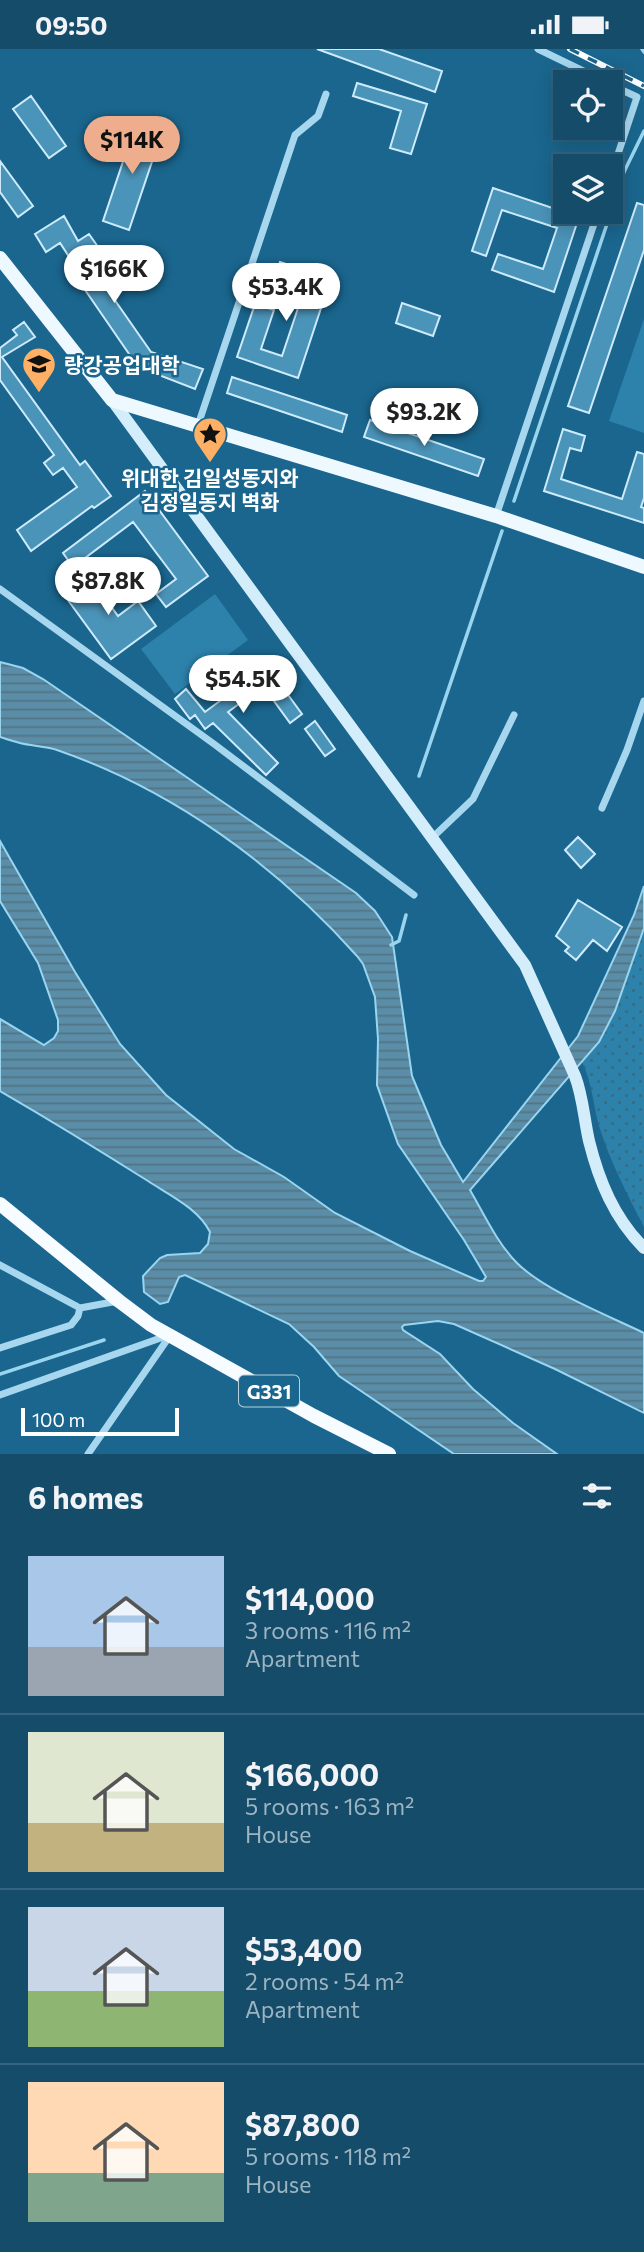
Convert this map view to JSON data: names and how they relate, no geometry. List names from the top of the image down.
{
  "streets": {
    "highway": ["G331"]
  },
  "places": {
    "school or university": ["량강공업대학"],
    "place": ["위대한 김일성동지와 김정일동지 벽화"]
  },
  "scale_bar": "100 m",
  "page": {
    "status": "09:50",
    "price": [
      "$114K",
      "$166K",
      "$53.4K",
      "$93.2K",
      "$87.8K",
      "$54.5K"
    ],
    "scale": "100 m",
    "heading": "6 homes",
    "list": [
      {
        "name": "$114,000",
        "note": "3 rooms · 116 m² · Apartment"
      },
      {
        "name": "$166,000",
        "note": "5 rooms · 163 m² · House"
      },
      {
        "name": "$53,400",
        "note": "2 rooms · 54 m² · Apartment"
      },
      {
        "name": "$87,800",
        "note": "5 rooms · 118 m² · House"
      }
    ]
  }
}
